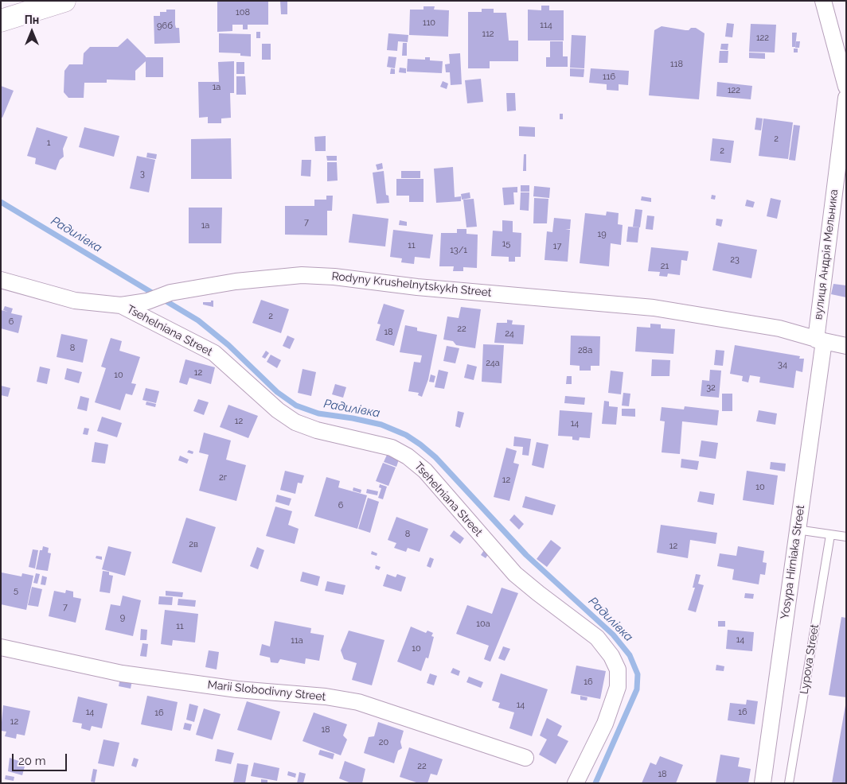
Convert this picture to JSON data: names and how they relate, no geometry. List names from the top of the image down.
{
  "streets": {
    "street": [
      "вулиця Андрія Мельника",
      "Rodyny Krushelnytskykh Street",
      "Tsehelniana Street",
      "Yosypa Hirniaka Street",
      "Marii Slobodivny Street"
    ],
    "lane": ["Lypova Street"]
  },
  "crossings": [
    ["вулиця Андрія Мельника", "Rodyny Krushelnytskykh Street"],
    ["вулиця Андрія Мельника", "Yosypa Hirniaka Street"],
    ["Rodyny Krushelnytskykh Street", "Tsehelniana Street"],
    ["Rodyny Krushelnytskykh Street", "Yosypa Hirniaka Street"]
  ],
  "water": ["Радилівка"],
  "house_numbers": [
    "108",
    "110",
    "114",
    "96б",
    "112",
    "122",
    "118",
    "116",
    "1а",
    "122",
    "2",
    "1",
    "2",
    "3",
    "7",
    "1а",
    "19",
    "15",
    "11",
    "17",
    "13/1",
    "23",
    "21",
    "2",
    "6",
    "22",
    "18",
    "24",
    "8",
    "28а",
    "24а",
    "34",
    "12",
    "10",
    "32",
    "12",
    "14",
    "2г",
    "12",
    "10",
    "6",
    "8",
    "2в",
    "12",
    "5",
    "7",
    "9",
    "10а",
    "11",
    "14",
    "11а",
    "10",
    "16",
    "14",
    "14",
    "16",
    "16",
    "12",
    "18",
    "20",
    "22",
    "18"
  ],
  "scale_bar": "20 m",
  "north": "top"
}
